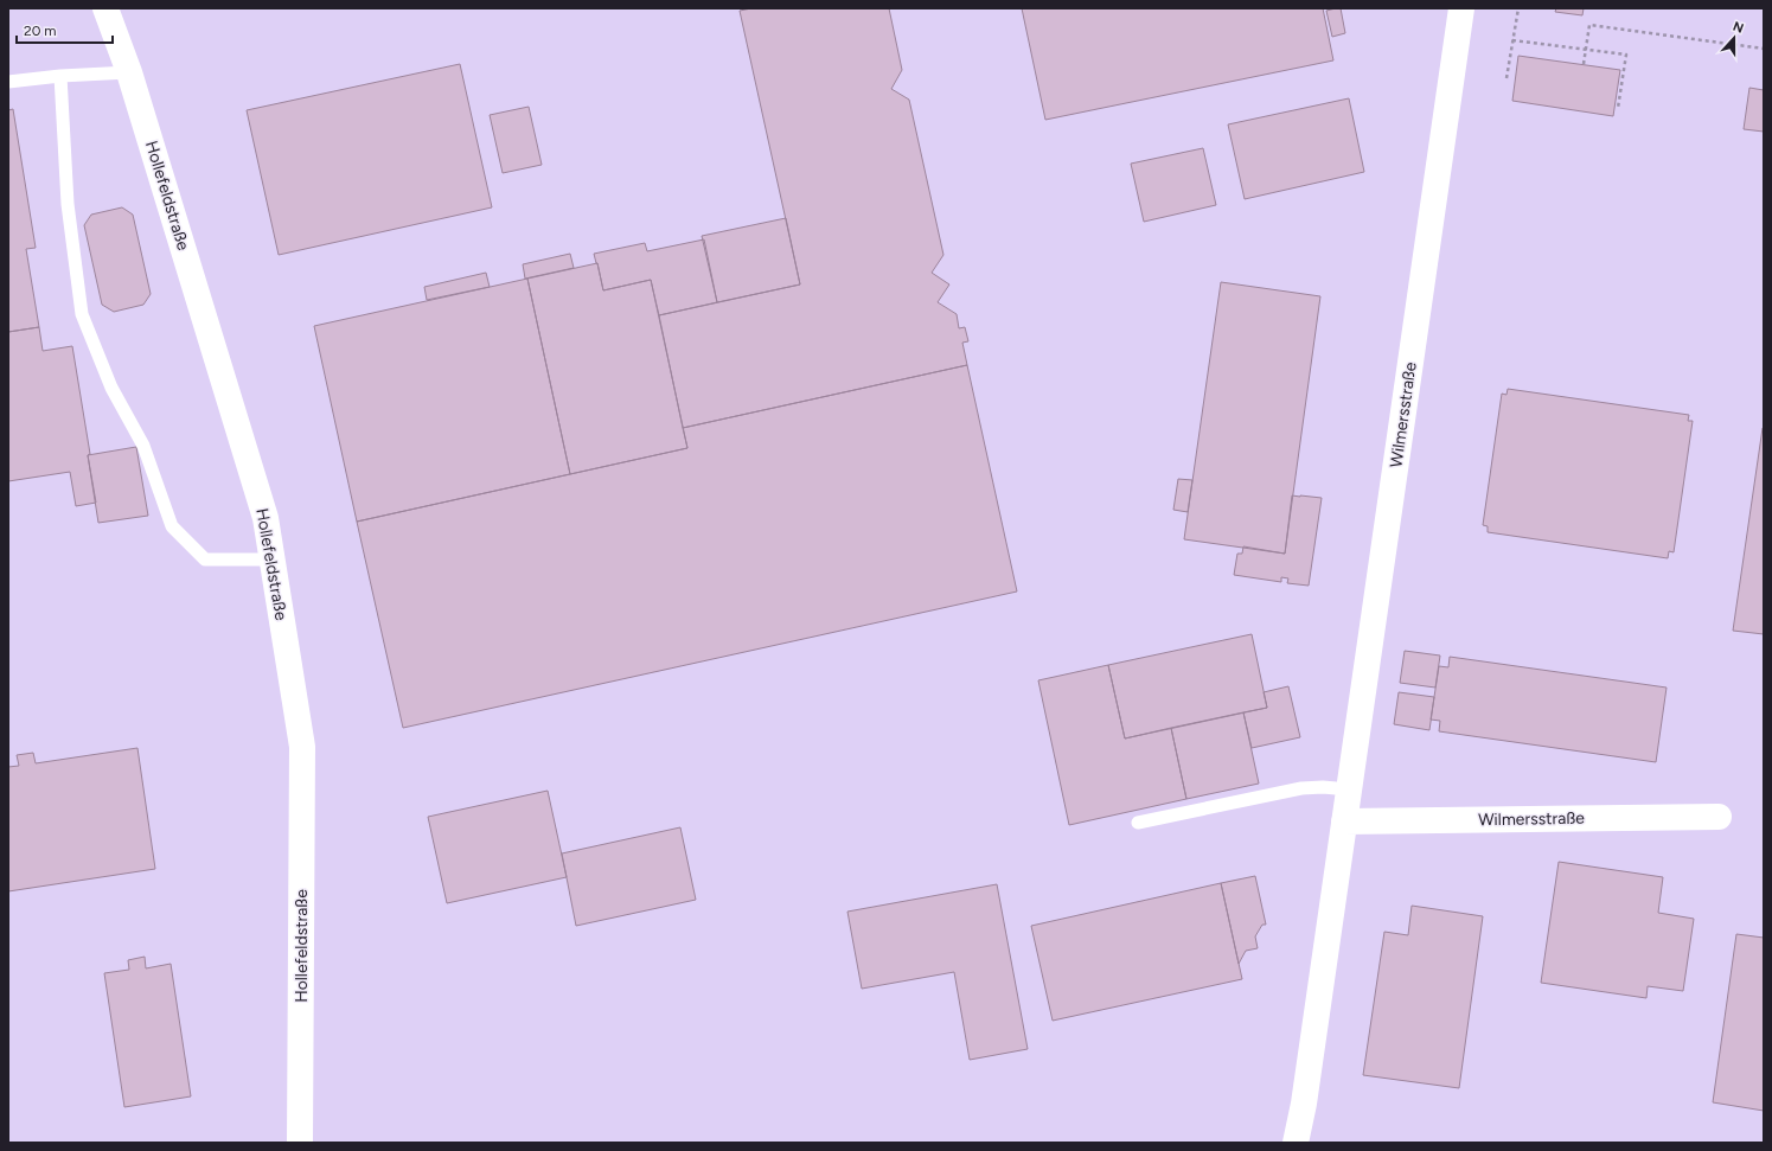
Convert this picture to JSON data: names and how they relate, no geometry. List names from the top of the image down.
{
  "streets": {
    "street": ["Hollefeldstraße", "Wilmersstraße"]
  },
  "scale_bar": "20 m",
  "north": "top"
}
